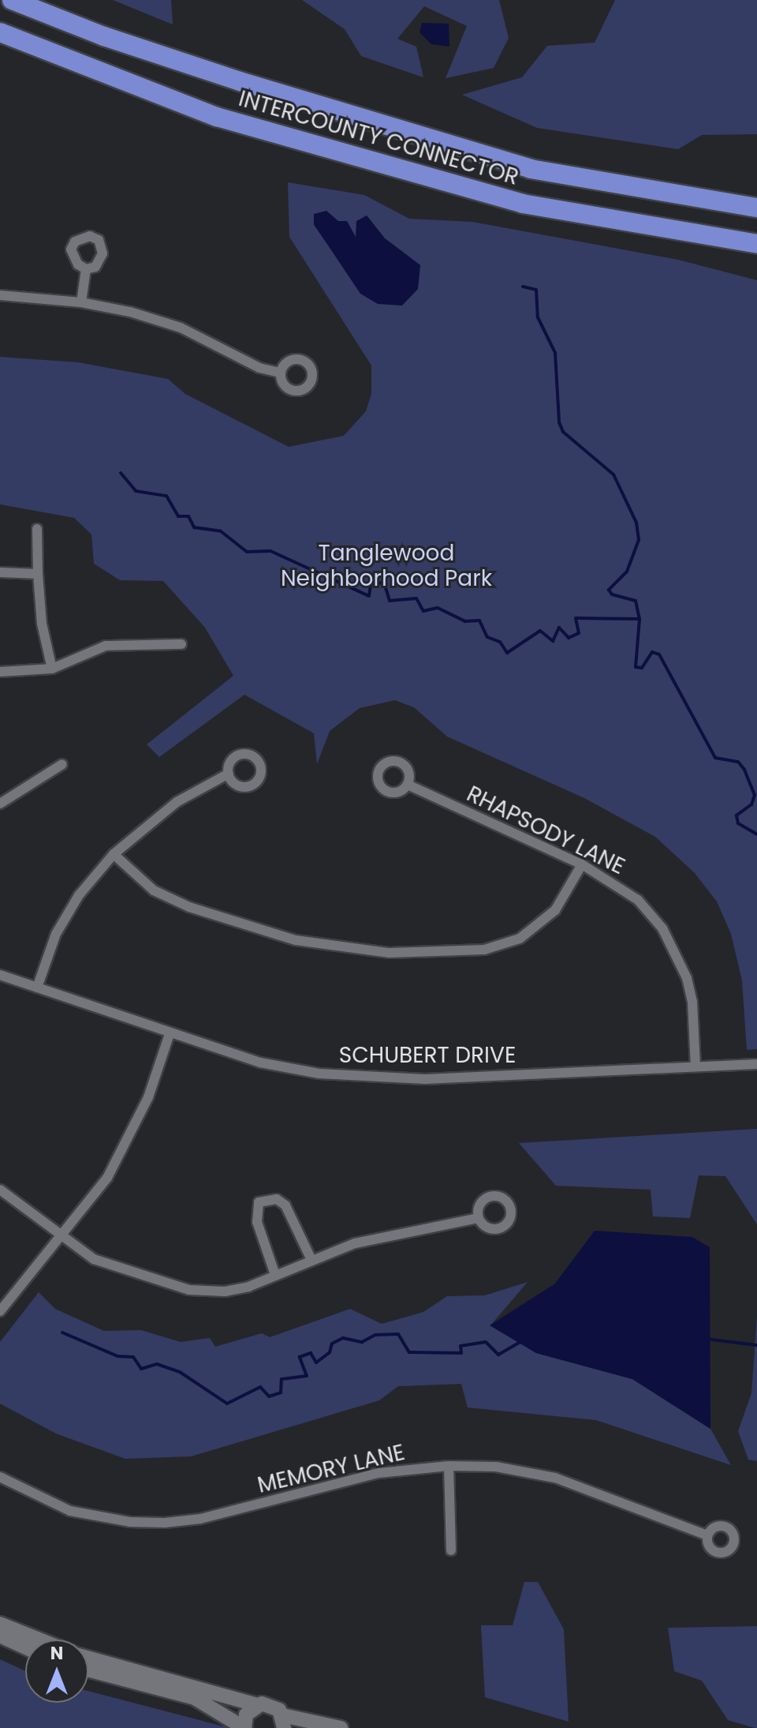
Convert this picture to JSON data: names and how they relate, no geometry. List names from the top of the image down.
{
  "streets": {
    "highway": ["INTERCOUNTY CONNECTOR"],
    "street": ["RHAPSODY LANE", "SCHUBERT DRIVE", "MEMORY LANE"]
  },
  "crossings": [
    ["RHAPSODY LANE", "SCHUBERT DRIVE"]
  ],
  "parks": ["Tanglewood Neighborhood Park"],
  "north": "top"
}
